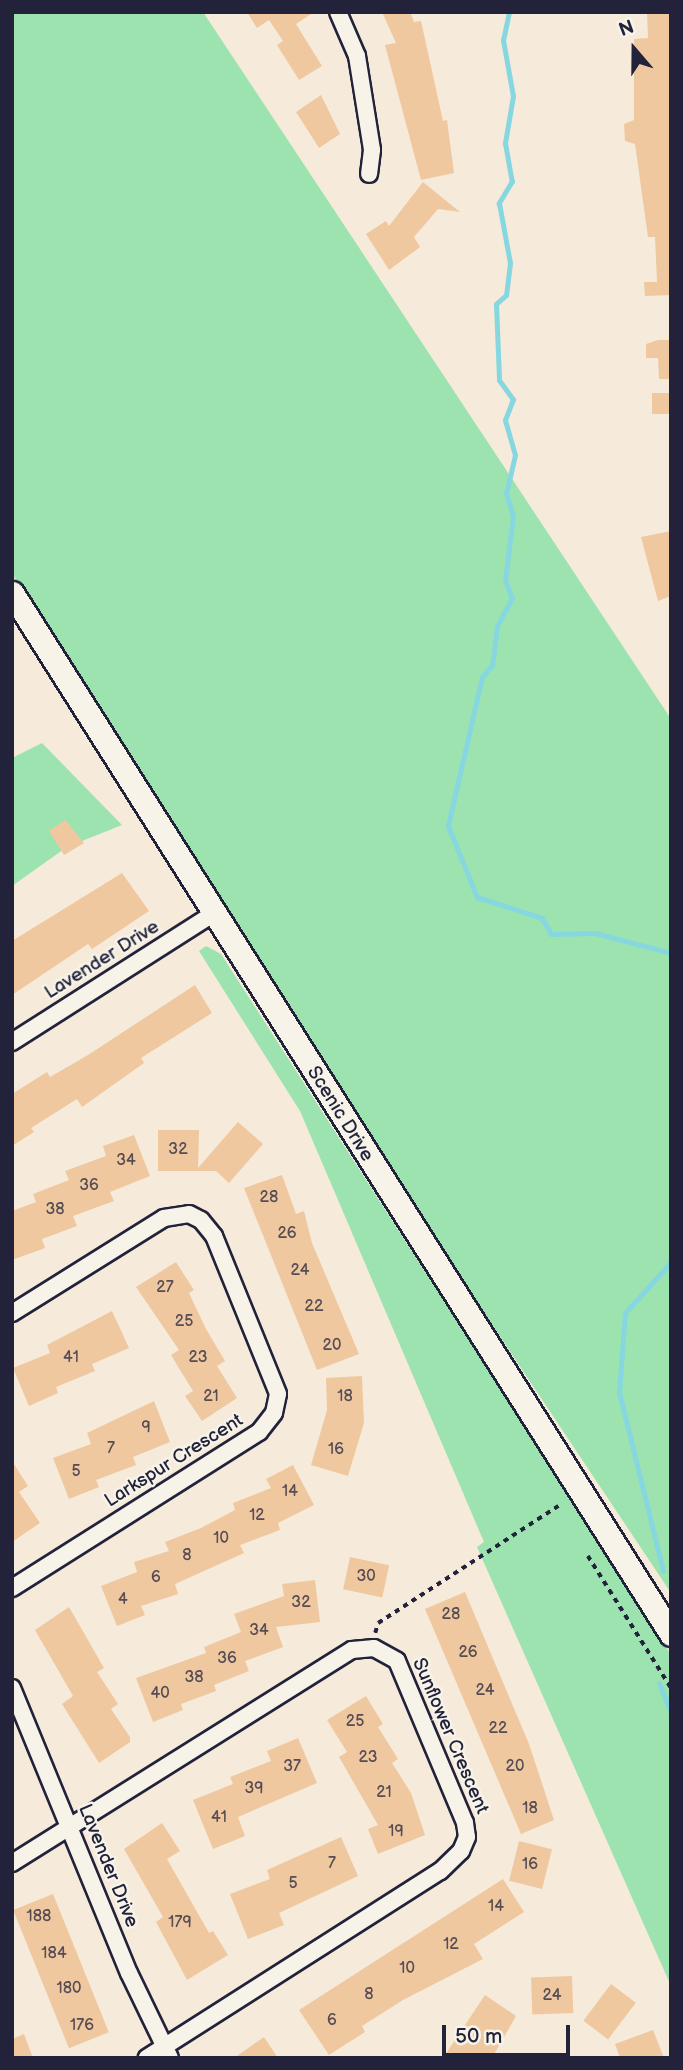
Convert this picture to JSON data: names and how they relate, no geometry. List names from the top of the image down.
{
  "streets": {
    "street": [
      "Lavender Drive",
      "Scenic Drive",
      "Larkspur Crescent",
      "Sunflower Crescent"
    ]
  },
  "crossings": [
    ["Lavender Drive", "Scenic Drive"],
    ["Lavender Drive", "Sunflower Crescent"]
  ],
  "house_numbers": [
    "32",
    "34",
    "36",
    "28",
    "38",
    "26",
    "24",
    "27",
    "22",
    "25",
    "20",
    "41",
    "23",
    "21",
    "18",
    "9",
    "7",
    "16",
    "5",
    "14",
    "12",
    "10",
    "8",
    "30",
    "6",
    "4",
    "32",
    "28",
    "34",
    "26",
    "36",
    "38",
    "24",
    "40",
    "25",
    "22",
    "23",
    "37",
    "20",
    "39",
    "21",
    "18",
    "41",
    "19",
    "7",
    "16",
    "5",
    "14",
    "188",
    "179",
    "12",
    "184",
    "10",
    "180",
    "8",
    "24",
    "6",
    "176"
  ],
  "scale_bar": "50 m",
  "north": "top"
}
